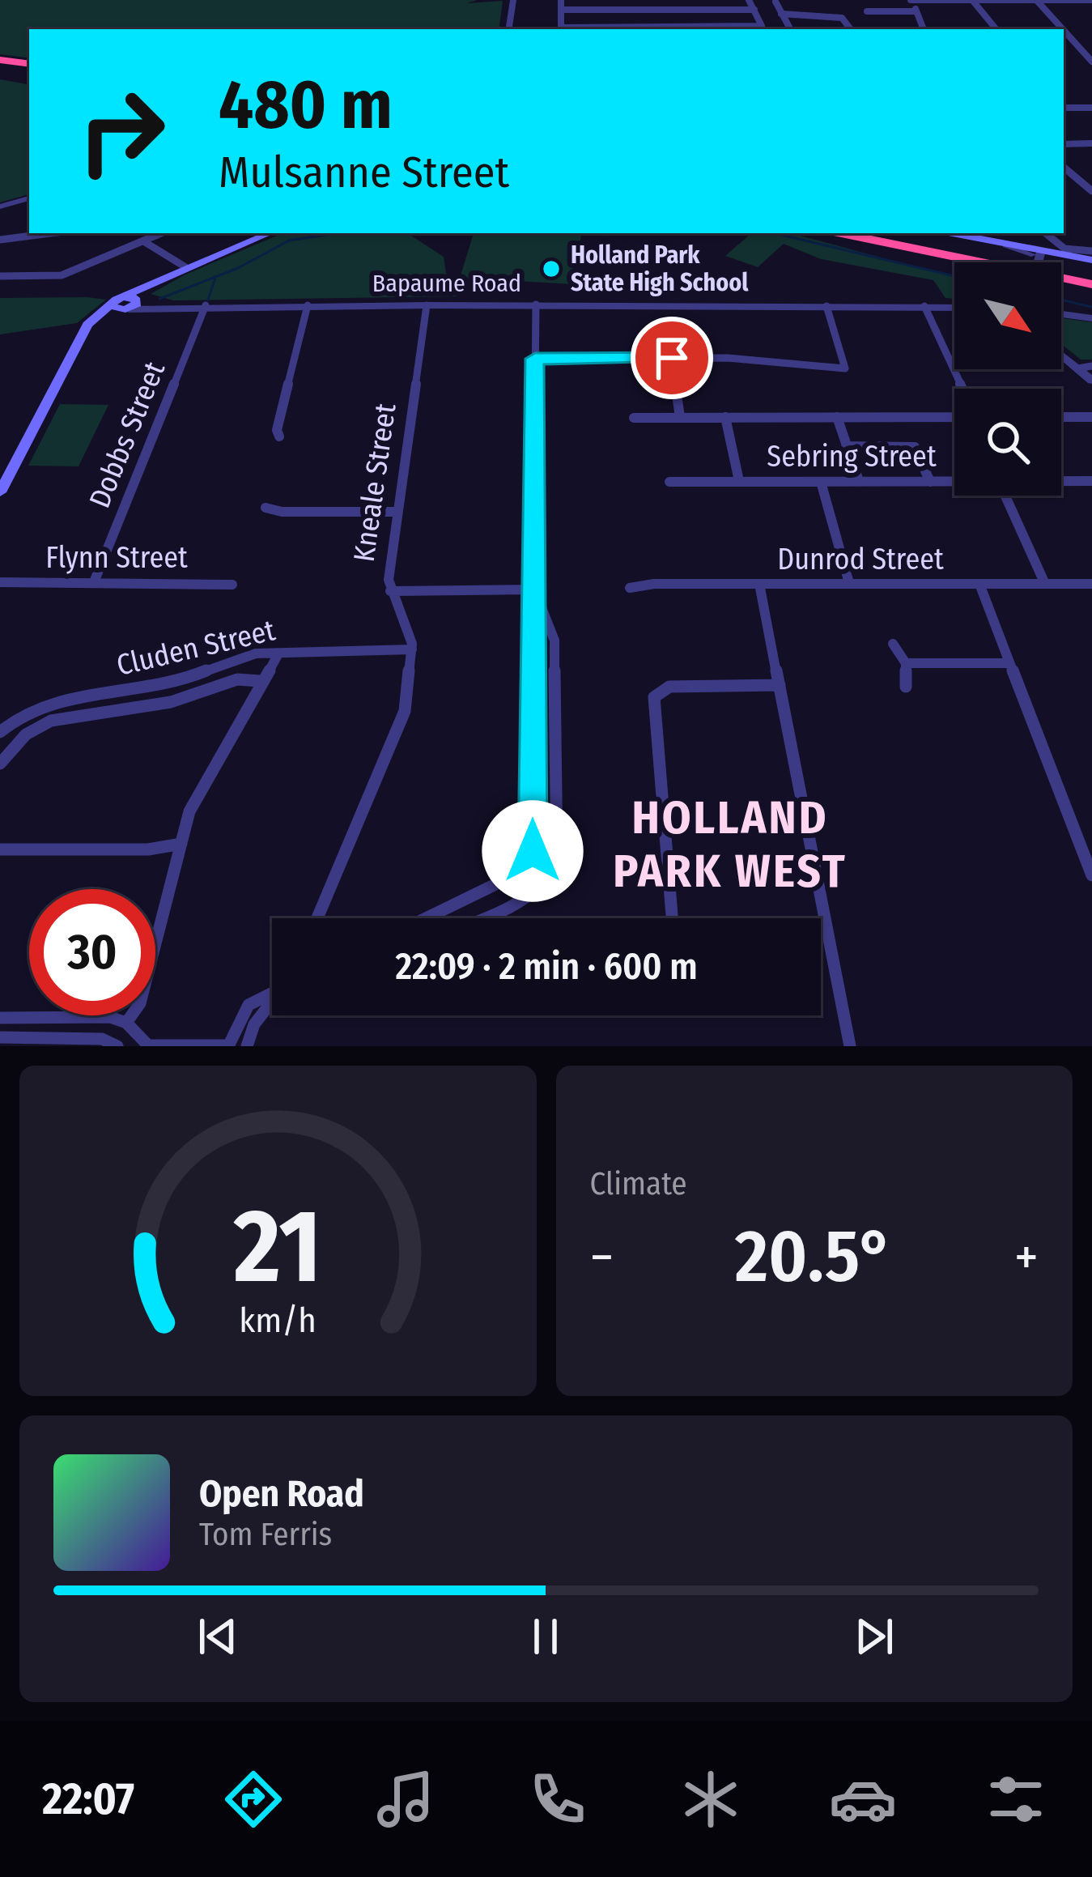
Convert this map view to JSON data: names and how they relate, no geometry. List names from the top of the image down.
{
  "streets": {
    "street": [
      "Bapaume Road",
      "Dobbs Street",
      "Sebring Street",
      "Kneale Street",
      "Flynn Street",
      "Dunrod Street",
      "Cluden Street"
    ]
  },
  "crossings": [
    ["Bapaume Road", "Dobbs Street"],
    ["Bapaume Road", "Kneale Street"],
    ["Dobbs Street", "Flynn Street"],
    ["Kneale Street", "Cluden Street"]
  ],
  "districts": ["HOLLAND PARK WEST"],
  "places": ["Holland Park State High School"],
  "north": "bottom right",
  "page": {
    "turn": ["480 m", "Mulsanne Street"],
    "limit": "30",
    "trip": "22:09 · 2 min · 600 m",
    "tile": "Climate",
    "heat": ["−", "20.5°", "+"],
    "song": ["Open Road", "Tom Ferris"],
    "tabs": "22:07",
    "gauge": ["21", "km/h"]
  }
}
